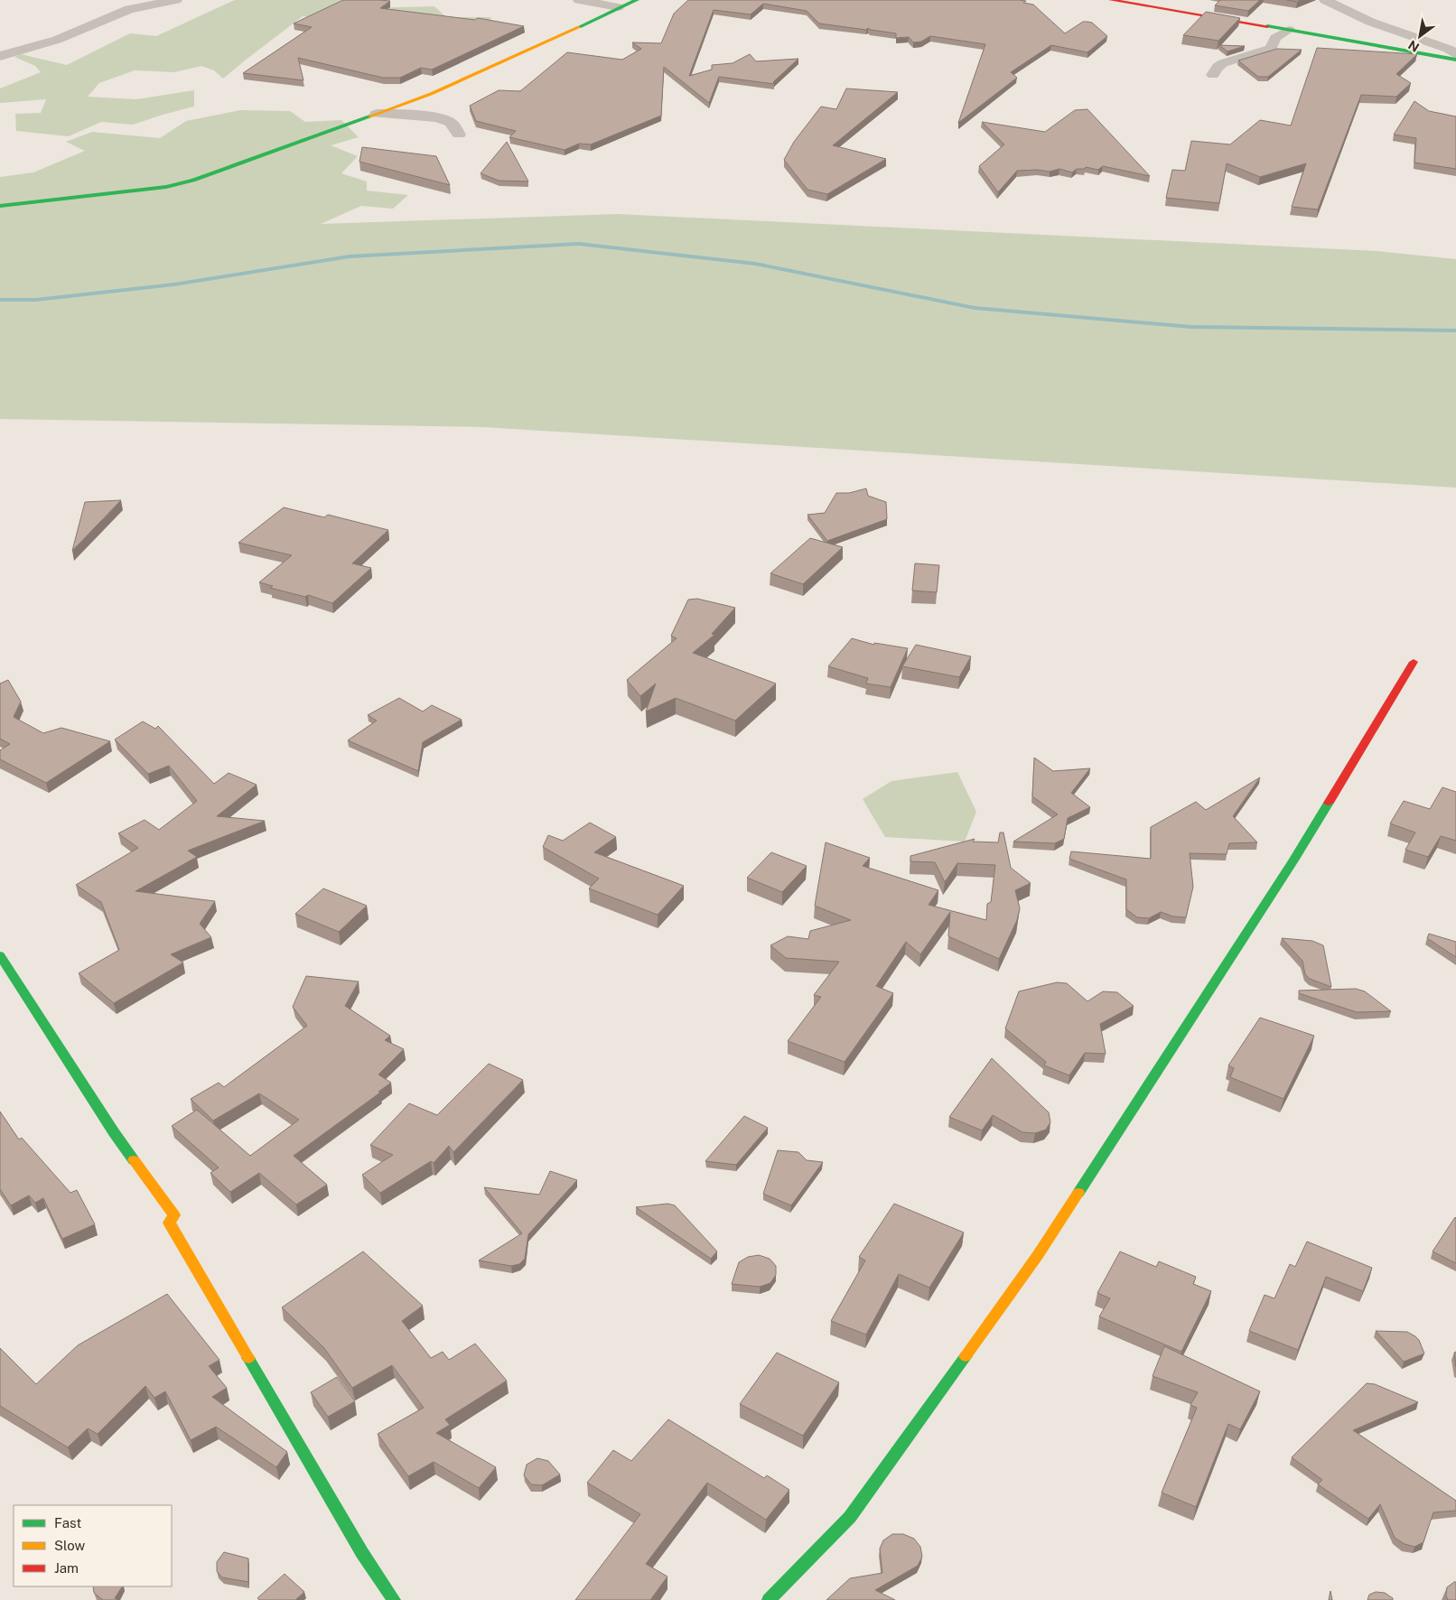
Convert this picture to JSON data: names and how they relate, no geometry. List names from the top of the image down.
{
  "legend": ["Fast", "Slow", "Jam"],
  "north": "bottom left"
}
